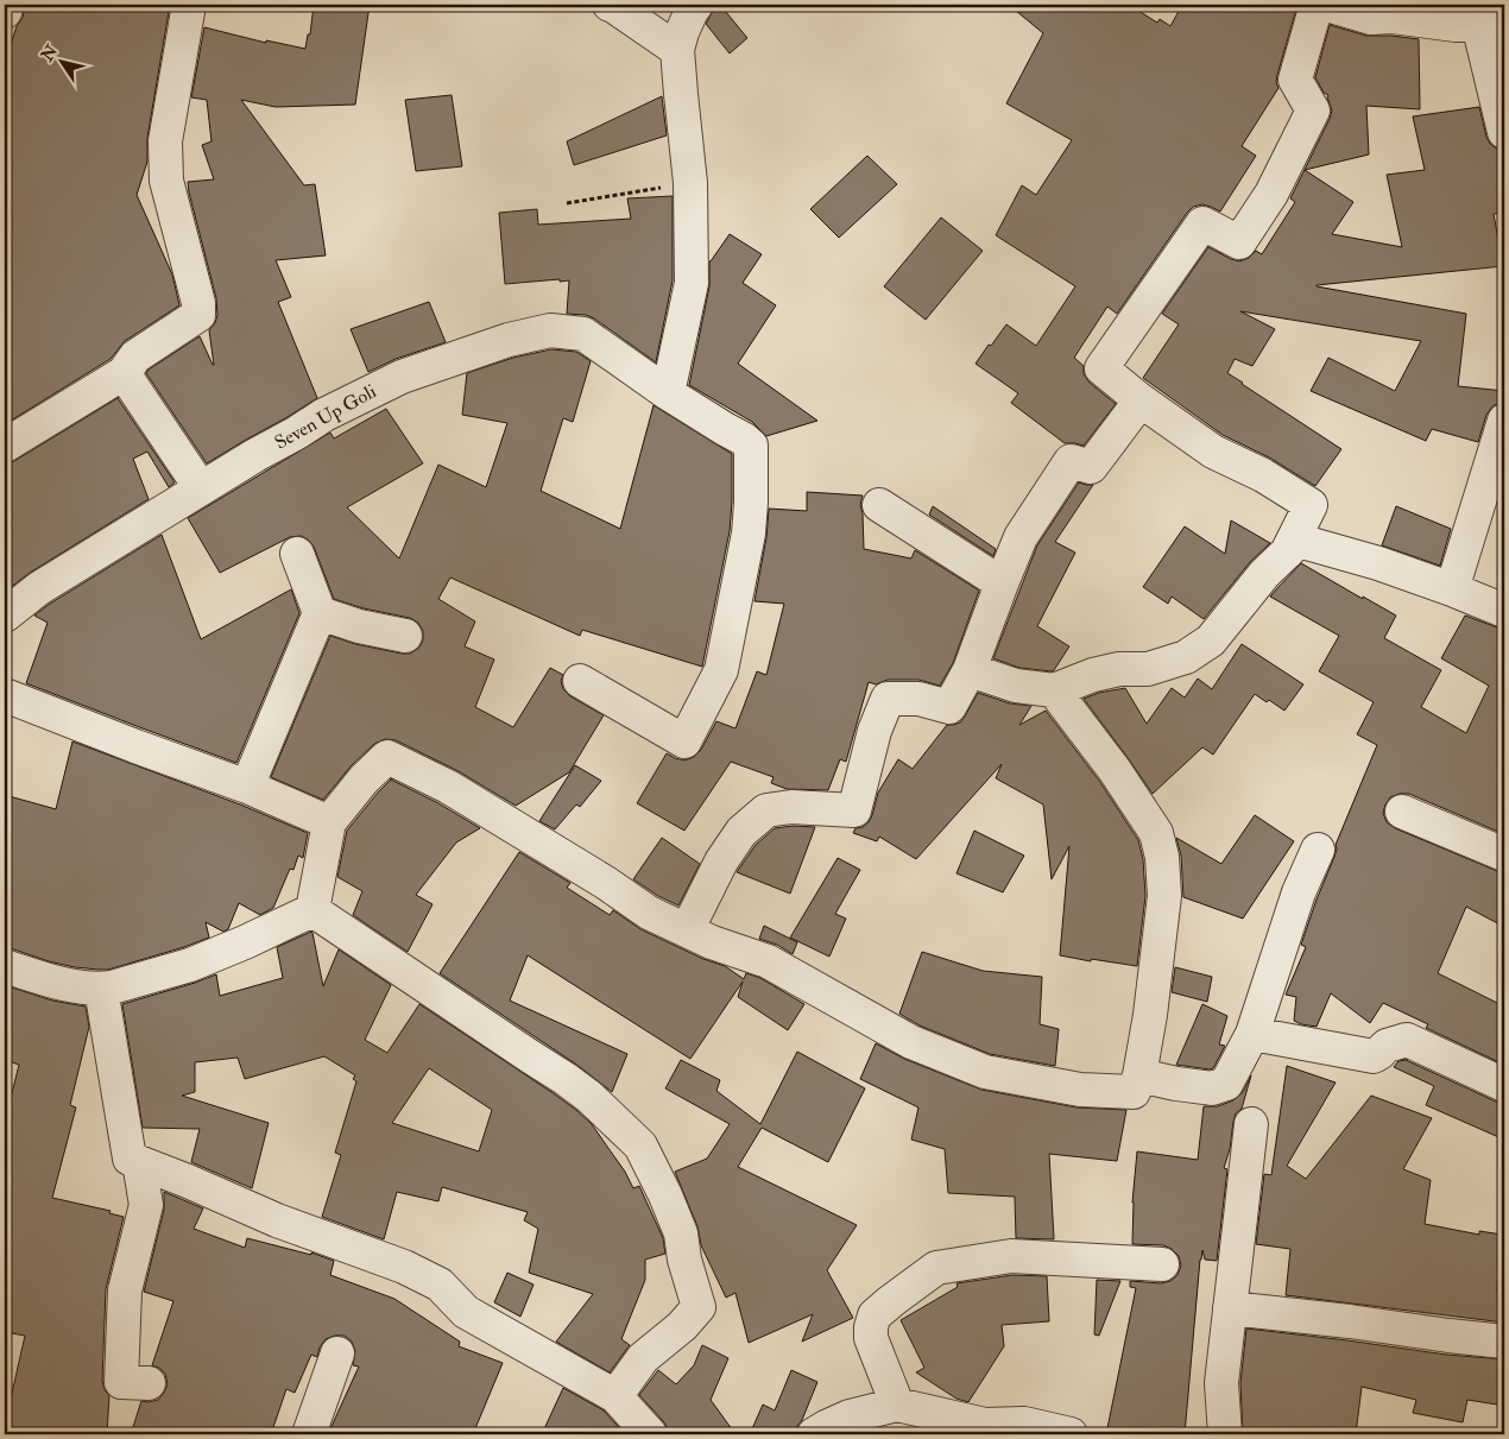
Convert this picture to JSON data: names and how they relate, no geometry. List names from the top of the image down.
{
  "streets": {
    "street": ["Seven Up Goli"]
  },
  "north": "top left"
}
